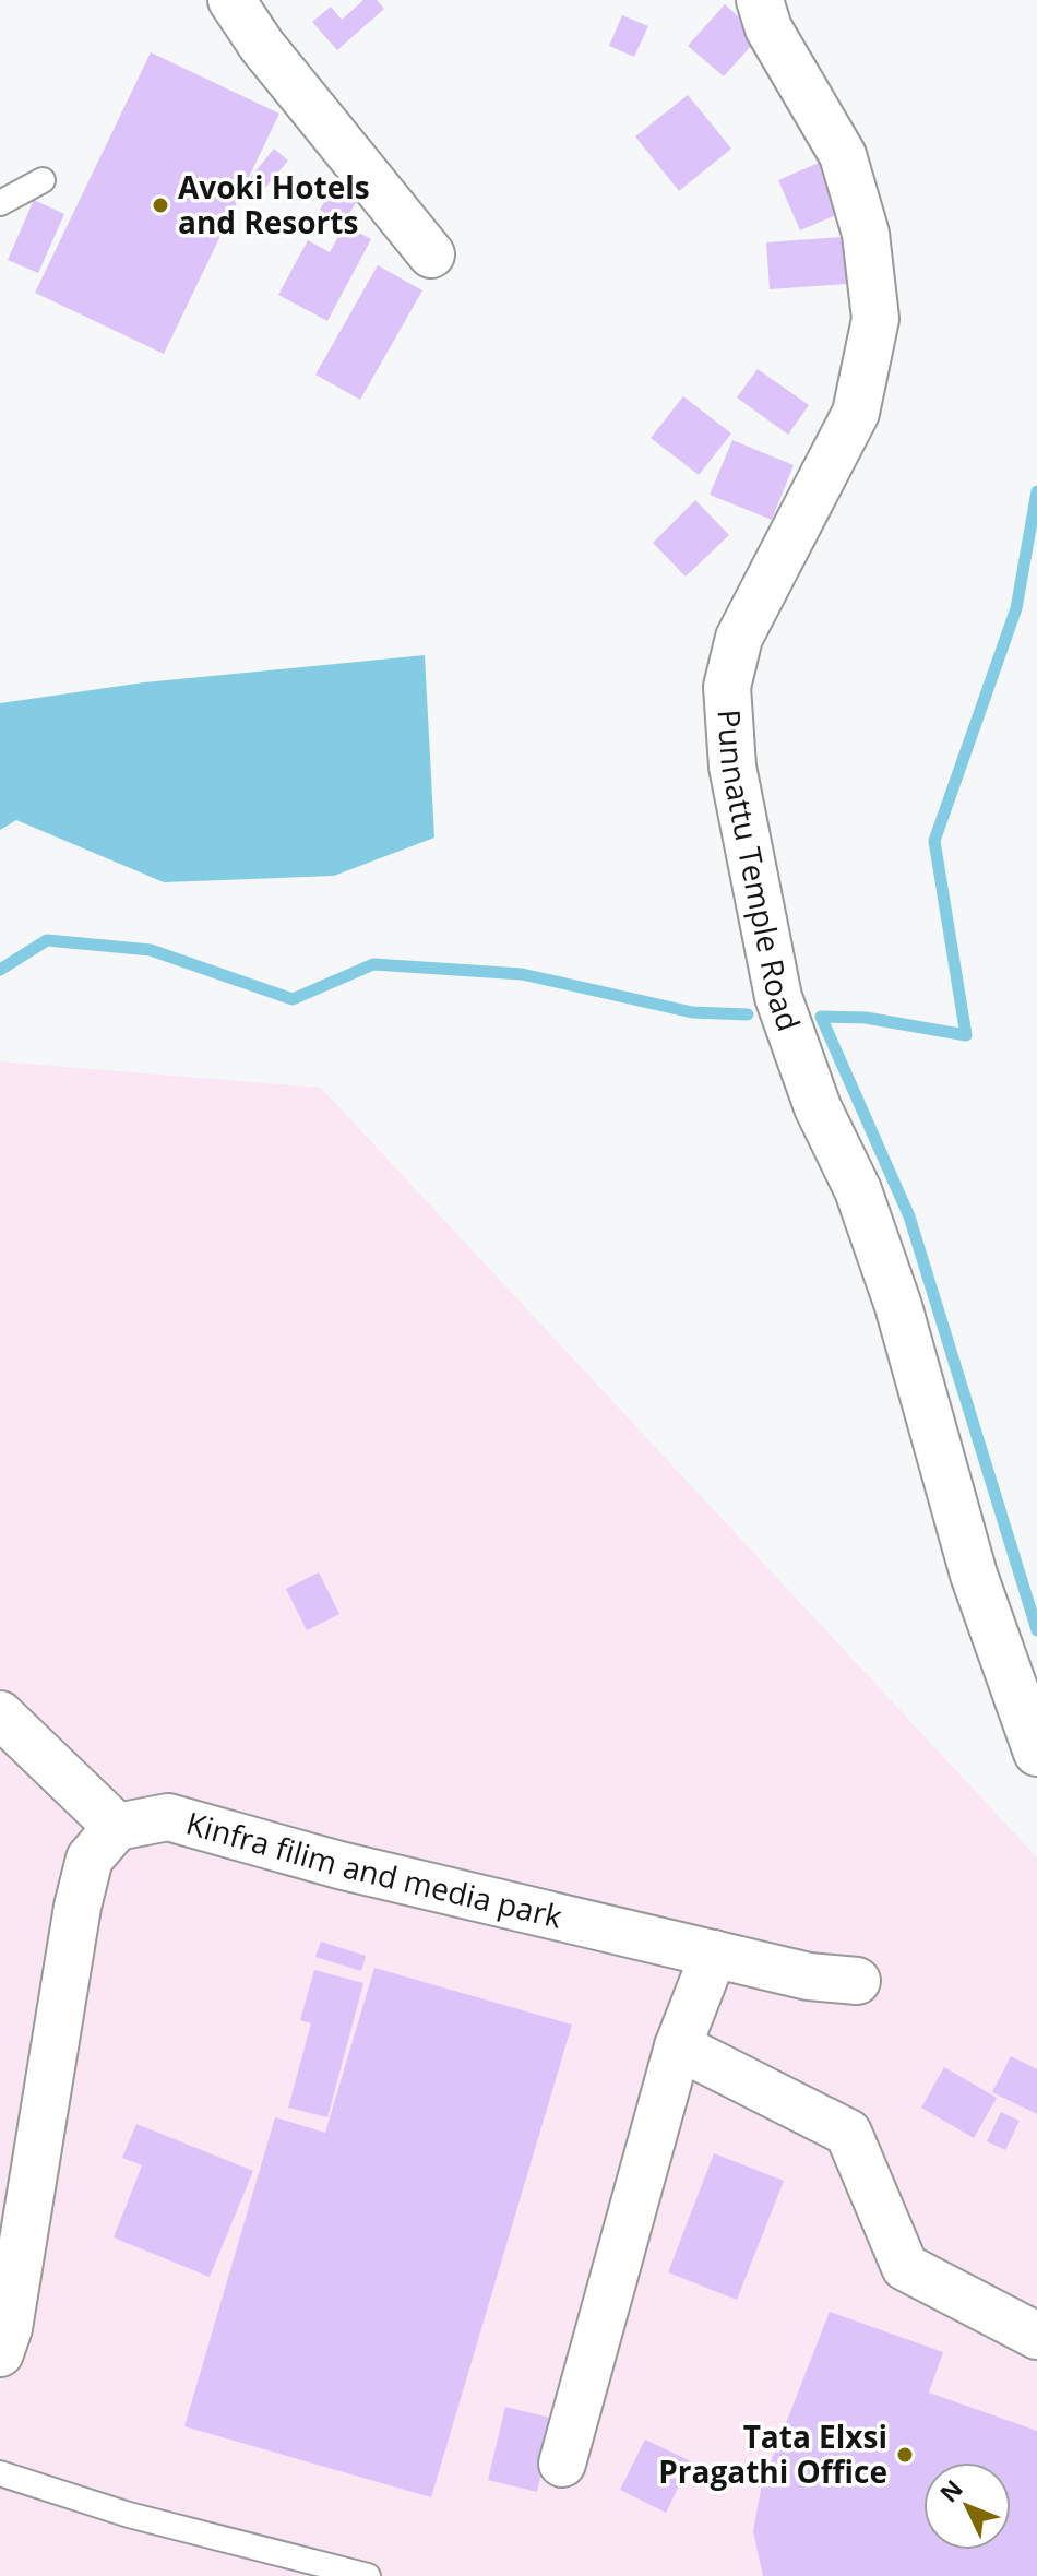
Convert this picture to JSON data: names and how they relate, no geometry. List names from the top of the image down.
{
  "streets": {
    "street": ["Punnattu Temple Road", "Kinfra filim and media park"]
  },
  "places": ["Avoki Hotels and Resorts", "Tata Elxsi Pragathi Office"],
  "north": "top left"
}
